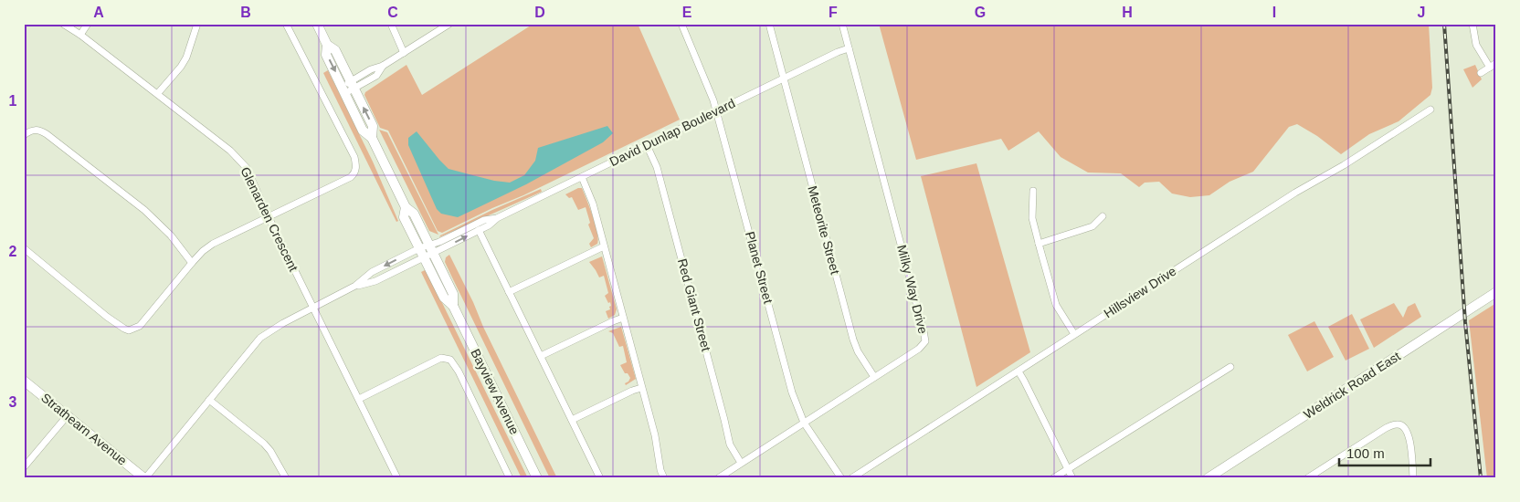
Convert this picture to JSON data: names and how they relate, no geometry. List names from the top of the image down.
{
  "streets": {
    "main road": ["Weldrick Road East", "Bayview Avenue", "Strathearn Avenue"],
    "street": [
      "David Dunlap Boulevard",
      "Glenarden Crescent",
      "Meteorite Street",
      "Planet Street",
      "Milky Way Drive",
      "Hillsview Drive",
      "Red Giant Street"
    ]
  },
  "crossings": [
    ["David Dunlap Boulevard", "Meteorite Street"],
    ["David Dunlap Boulevard", "Planet Street"],
    ["David Dunlap Boulevard", "Milky Way Drive"],
    ["David Dunlap Boulevard", "Red Giant Street"],
    ["David Dunlap Boulevard", "Bayview Avenue"],
    ["Meteorite Street", "Milky Way Drive"],
    ["Planet Street", "Milky Way Drive"],
    ["Milky Way Drive", "Red Giant Street"]
  ],
  "scale_bar": "100 m",
  "grid": {
    "columns": [
      "A",
      "B",
      "C",
      "D",
      "E",
      "F",
      "G",
      "H",
      "I",
      "J"
    ],
    "rows": ["1", "2", "3"]
  }
}
